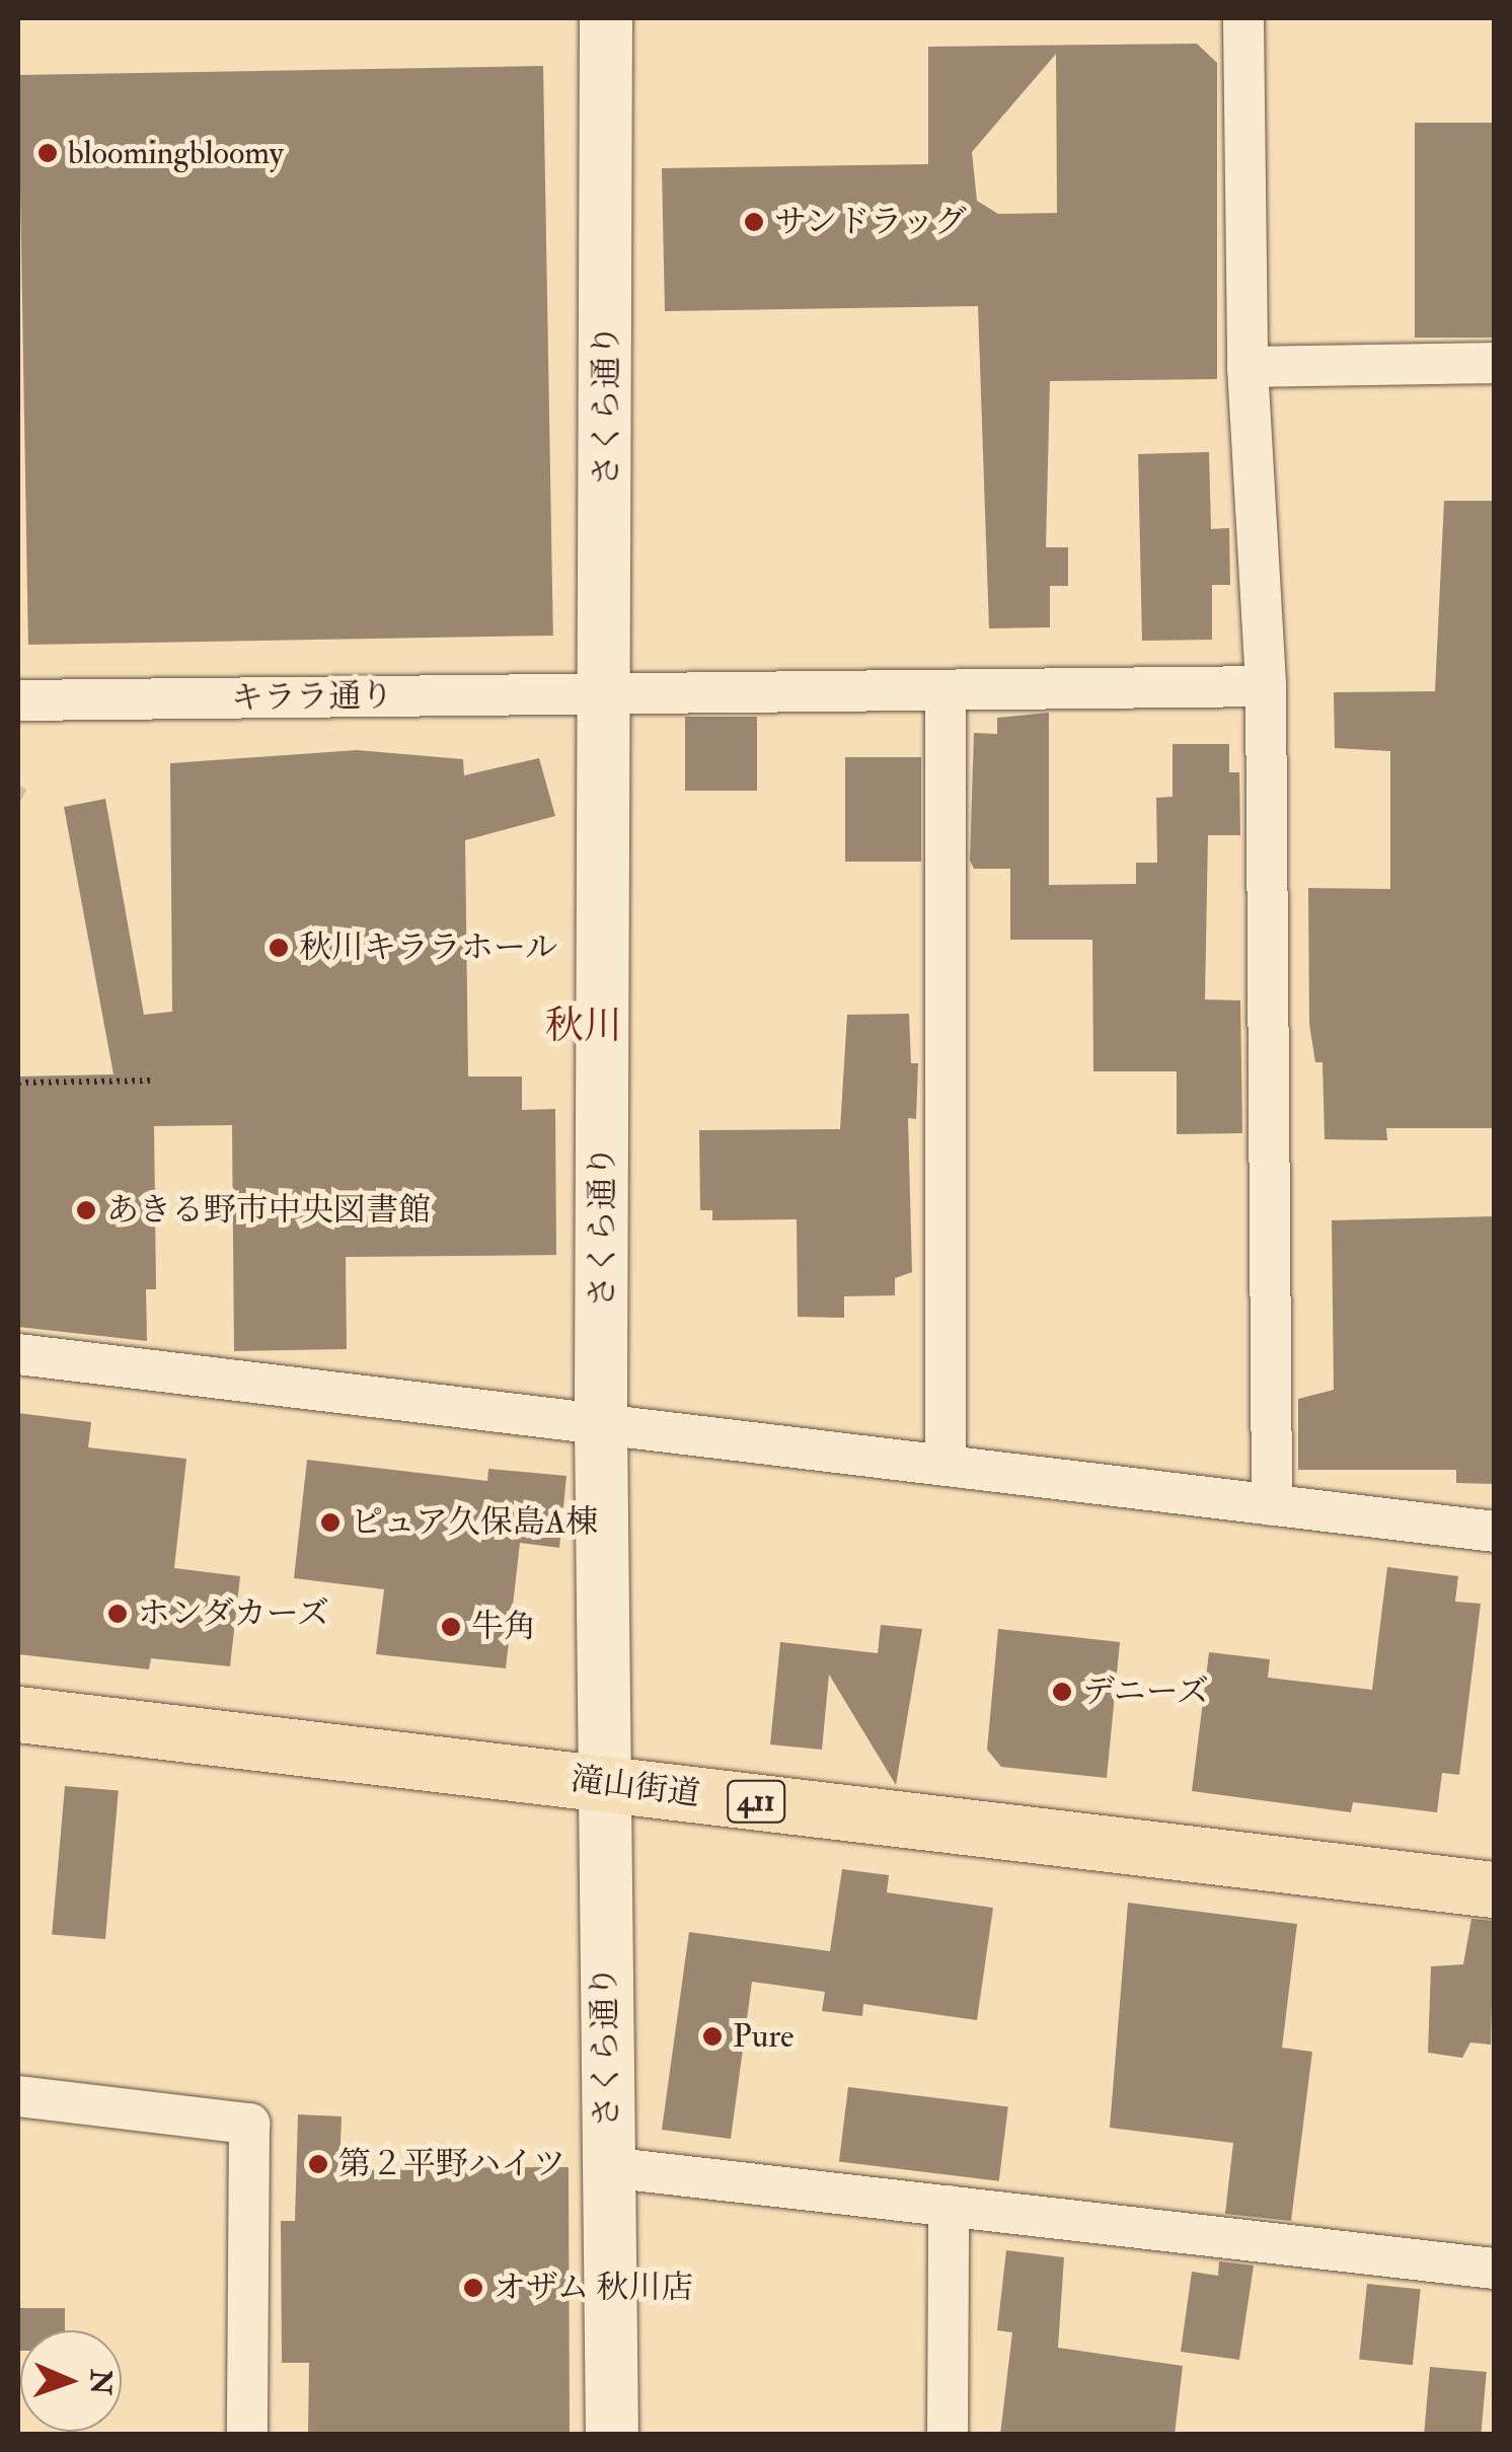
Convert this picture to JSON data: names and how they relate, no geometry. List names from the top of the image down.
{
  "streets": {
    "highway": ["滝山街道", "411"],
    "street": ["さくら通り", "キララ通り"]
  },
  "crossings": [
    ["さくら通り", "キララ通り"],
    ["さくら通り", "滝山街道"]
  ],
  "districts": ["秋川"],
  "places": [
    "bloomingbloomy",
    "サンドラッグ",
    "秋川キララホール",
    "あきる野市中央図書館",
    "ピュア久保島A棟",
    "ホンダカーズ",
    "牛角",
    "デニーズ",
    "Pure",
    "第２平野ハイツ",
    "オザム 秋川店"
  ],
  "north": "right"
}
